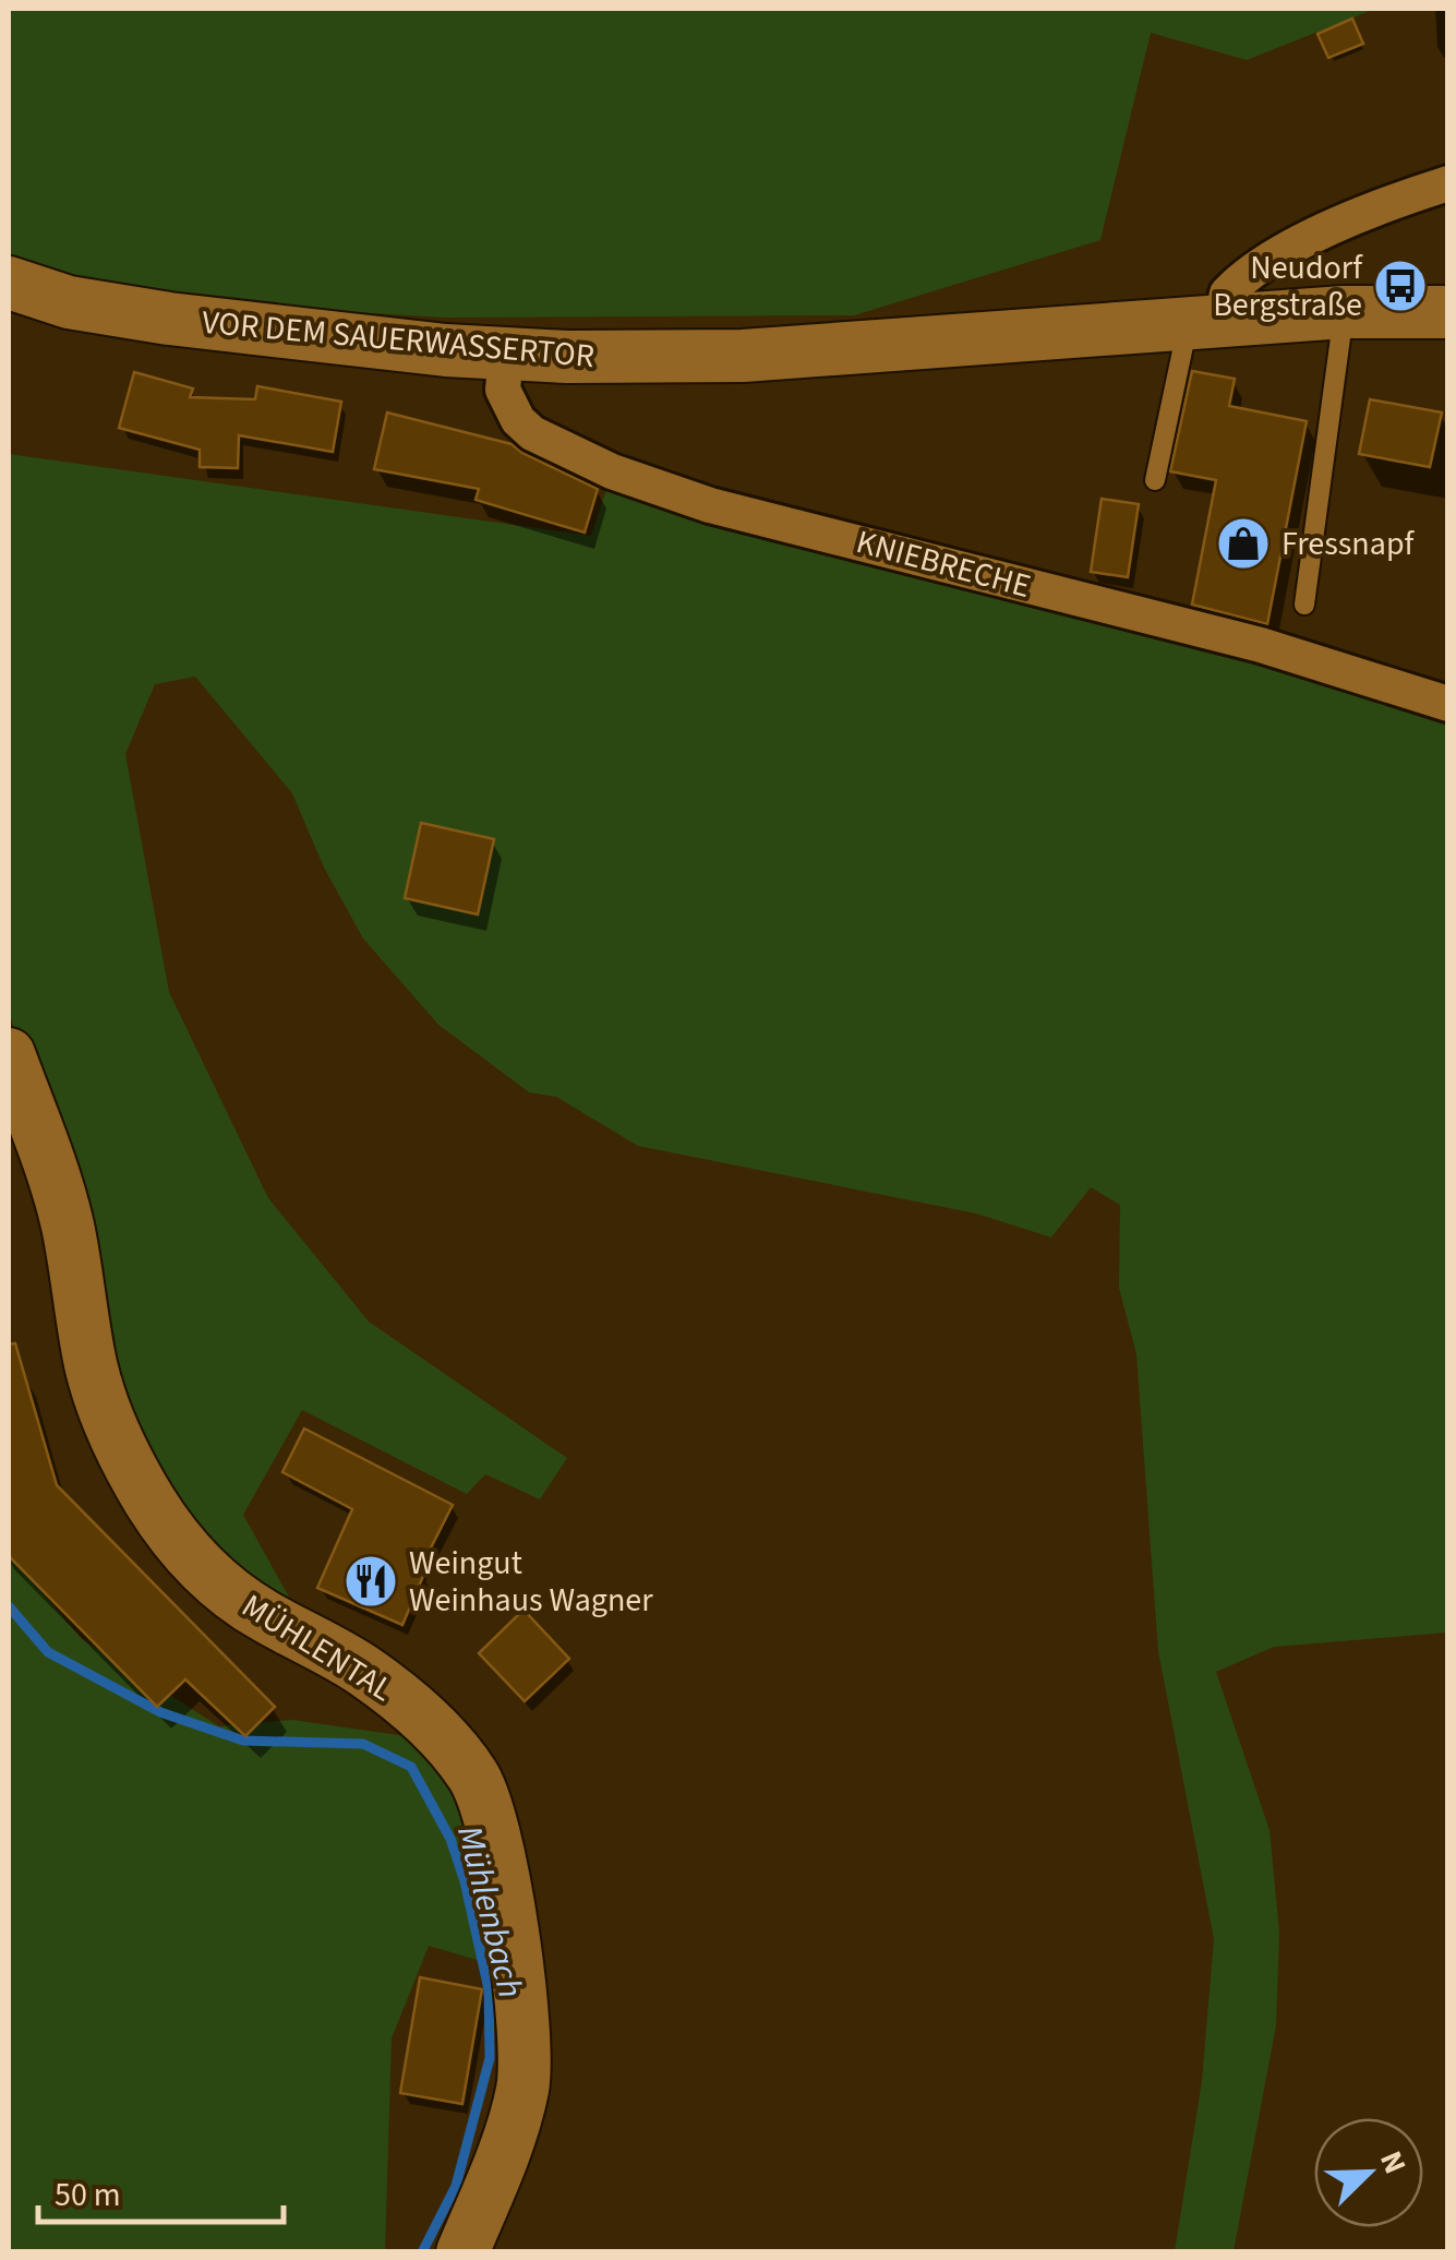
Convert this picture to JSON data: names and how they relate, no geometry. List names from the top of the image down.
{
  "streets": {
    "main road": ["VOR DEM SAUERWASSERTOR", "MÜHLENTAL"],
    "street": ["KNIEBRECHE"]
  },
  "crossings": [
    ["VOR DEM SAUERWASSERTOR", "KNIEBRECHE"]
  ],
  "water": ["Mühlenbach"],
  "places": {
    "bus stop": ["Neudorf Bergstraße"],
    "shop": ["Fressnapf"],
    "restaurant": ["Weingut Weinhaus Wagner"]
  },
  "scale_bar": "50 m",
  "north": "top right"
}
